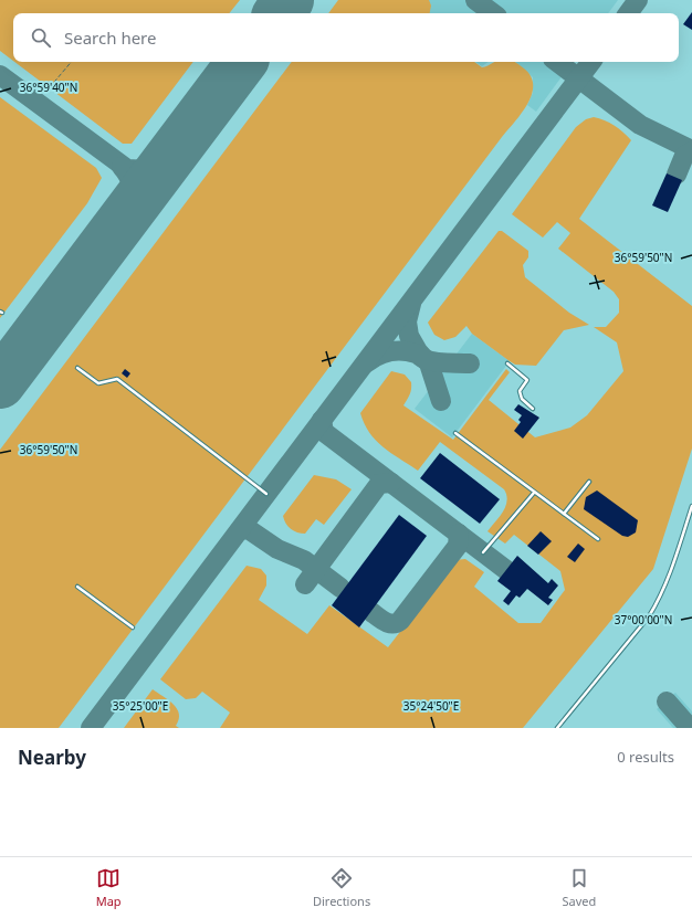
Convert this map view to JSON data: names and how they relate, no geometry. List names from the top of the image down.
{
  "page": {
    "search": "Search here",
    "heading": ["Nearby", "0 results"],
    "nav": ["Map", "Directions", "Saved"]
  },
  "coordinates": [
    "36°59'40\"N",
    "36°59'50\"N",
    "37°00'00\"N",
    "35°25'00\"E",
    "35°24'50\"E"
  ]
}
